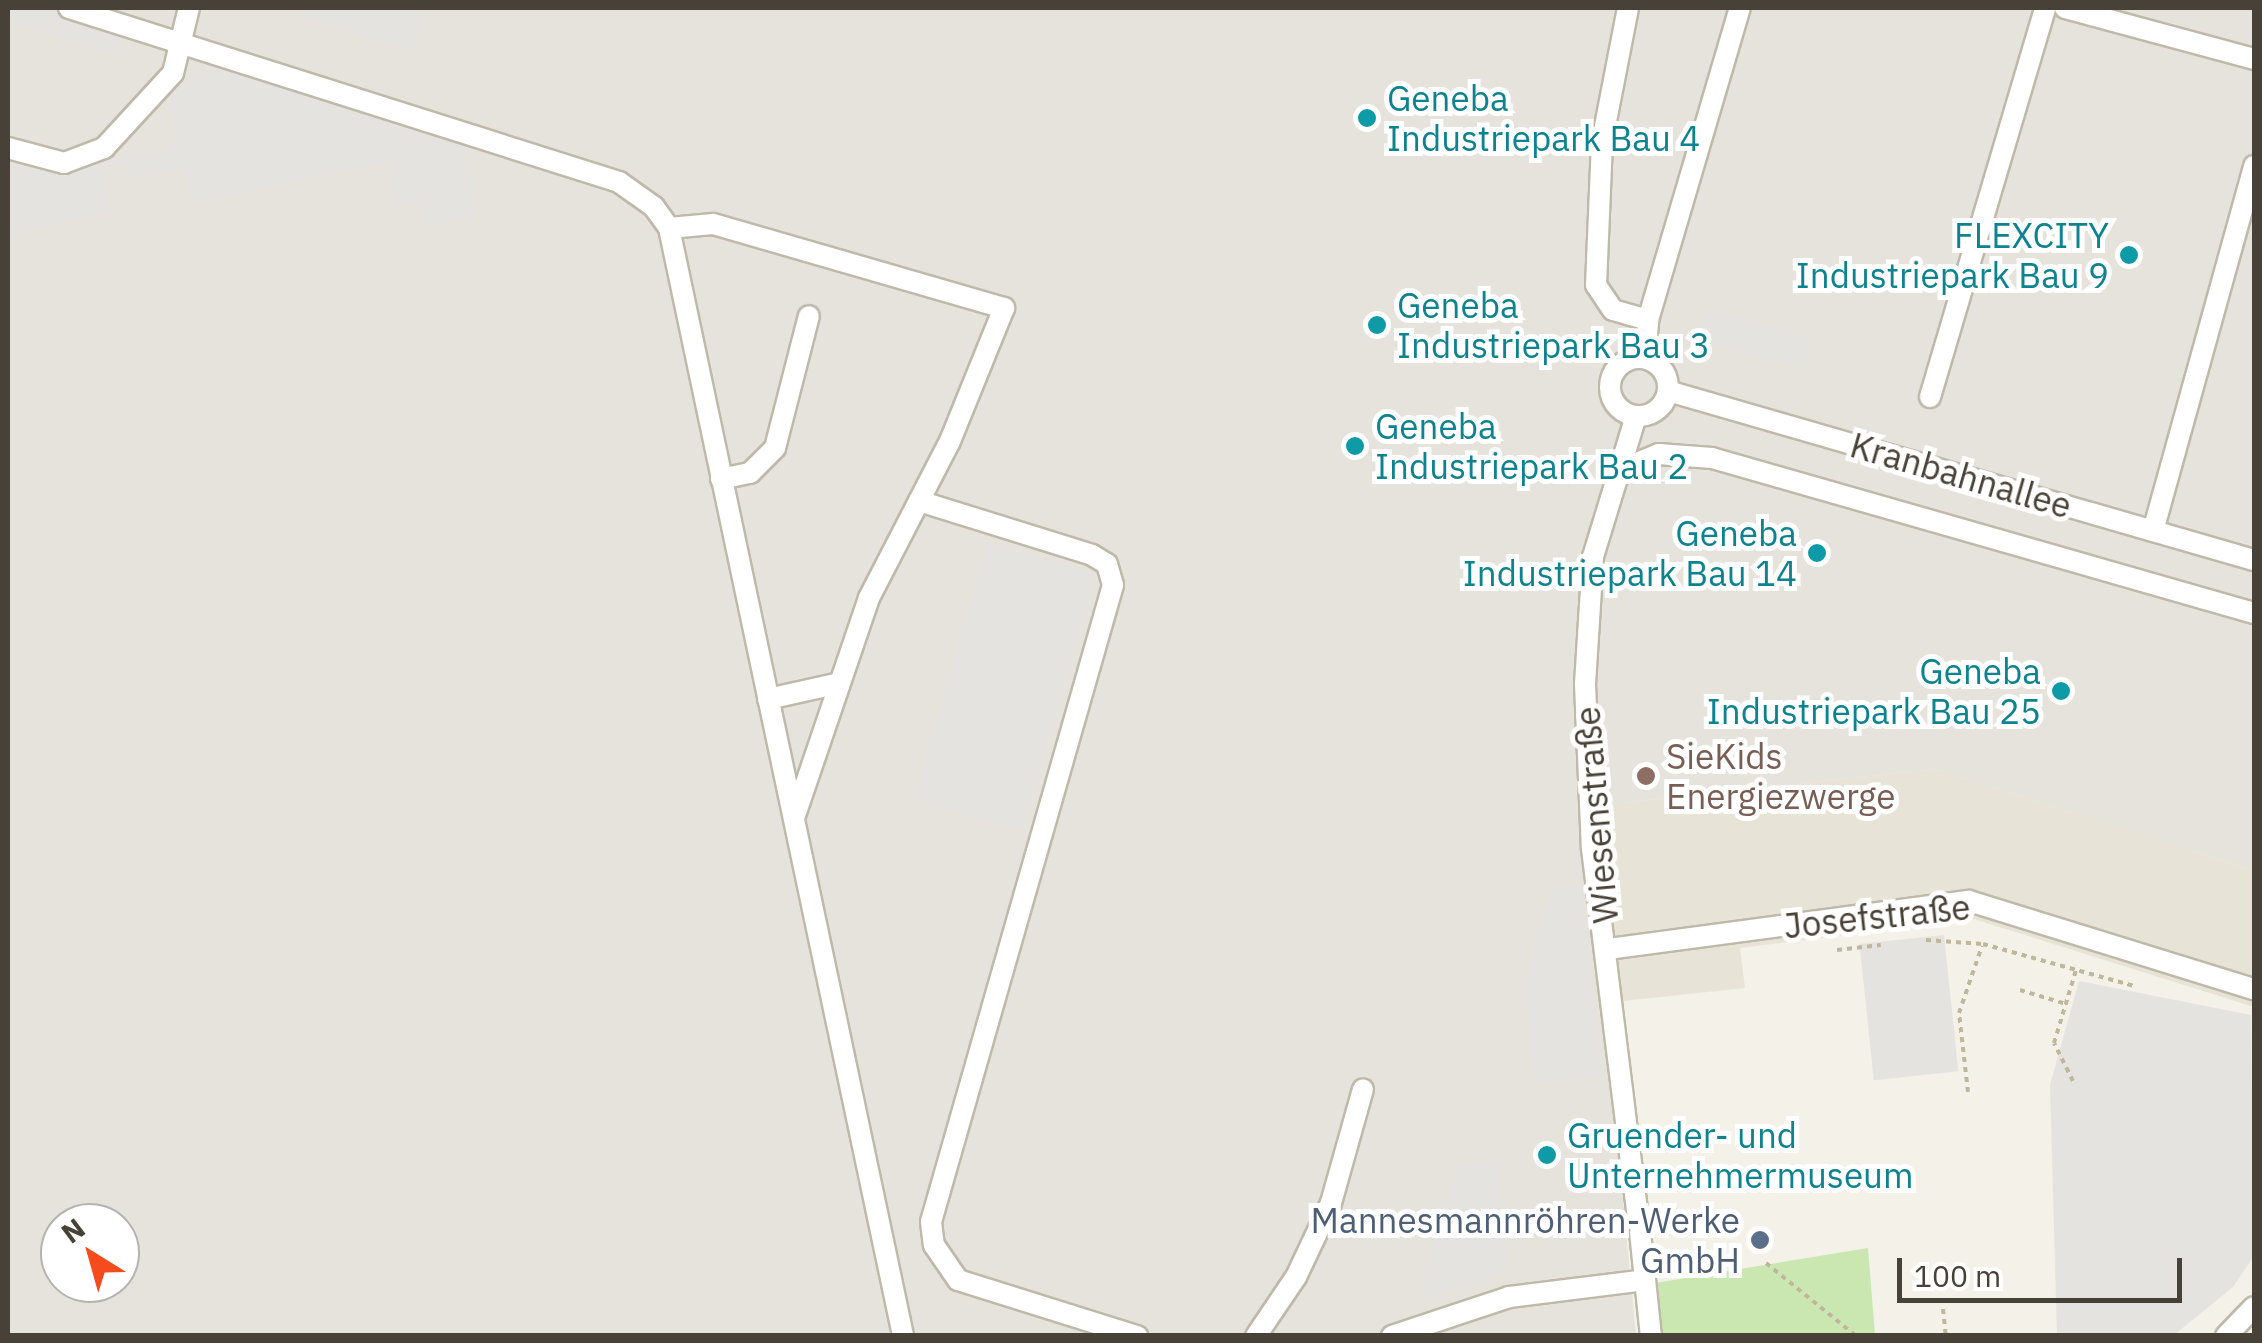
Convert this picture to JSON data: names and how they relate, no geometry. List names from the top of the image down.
{
  "streets": {
    "street": ["Kranbahnallee", "Wiesenstraße", "Josefstraße"]
  },
  "crossings": [
    ["Kranbahnallee", "Wiesenstraße"],
    ["Wiesenstraße", "Josefstraße"]
  ],
  "places": [
    "Geneba Industriepark Bau 4",
    "FLEXCITY Industriepark Bau 9",
    "Geneba Industriepark Bau 3",
    "Geneba Industriepark Bau 2",
    "Geneba Industriepark Bau 14",
    "Geneba Industriepark Bau 25",
    "SieKids Energiezwerge",
    "Gruender- und Unternehmermuseum",
    "Mannesmannröhren-Werke GmbH"
  ],
  "scale_bar": "100 m",
  "north": "top left"
}
